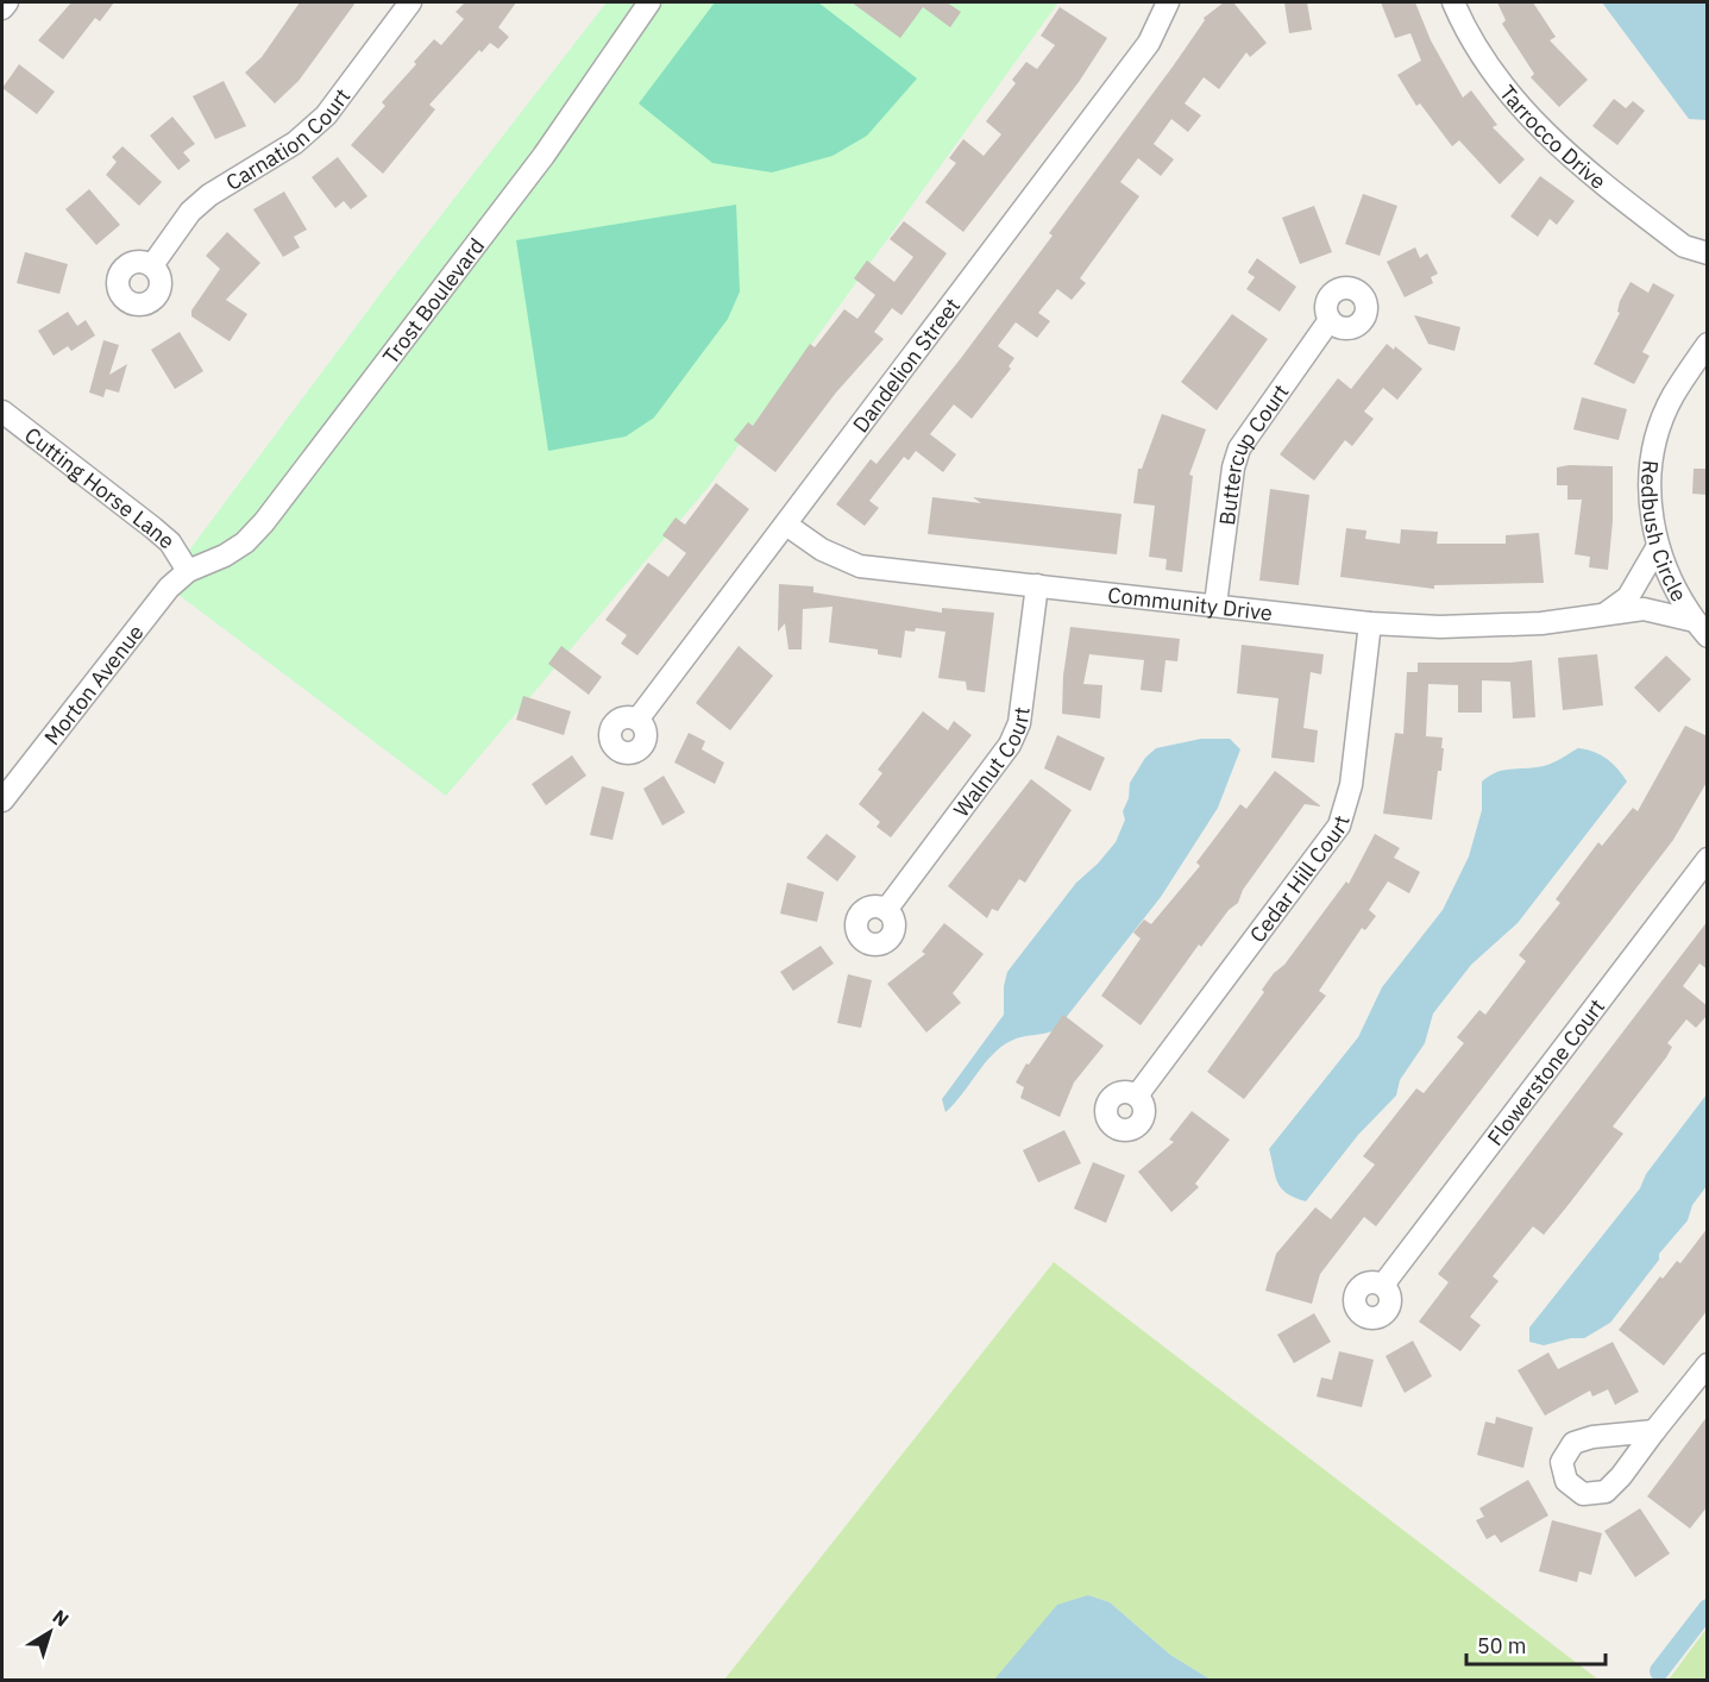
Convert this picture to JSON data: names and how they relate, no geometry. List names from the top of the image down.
{
  "streets": {
    "street": [
      "Tarrocco Drive",
      "Carnation Court",
      "Trost Boulevard",
      "Dandelion Street",
      "Buttercup Court",
      "Cutting Horse Lane",
      "Redbush Circle",
      "Community Drive",
      "Morton Avenue",
      "Walnut Court",
      "Cedar Hill Court",
      "Flowerstone Court"
    ]
  },
  "crossings": [
    ["Trost Boulevard", "Cutting Horse Lane"],
    ["Trost Boulevard", "Morton Avenue"],
    ["Dandelion Street", "Community Drive"],
    ["Buttercup Court", "Community Drive"],
    ["Cutting Horse Lane", "Morton Avenue"],
    ["Redbush Circle", "Community Drive"],
    ["Community Drive", "Walnut Court"],
    ["Community Drive", "Cedar Hill Court"]
  ],
  "scale_bar": "50 m",
  "north": "top right"
}
